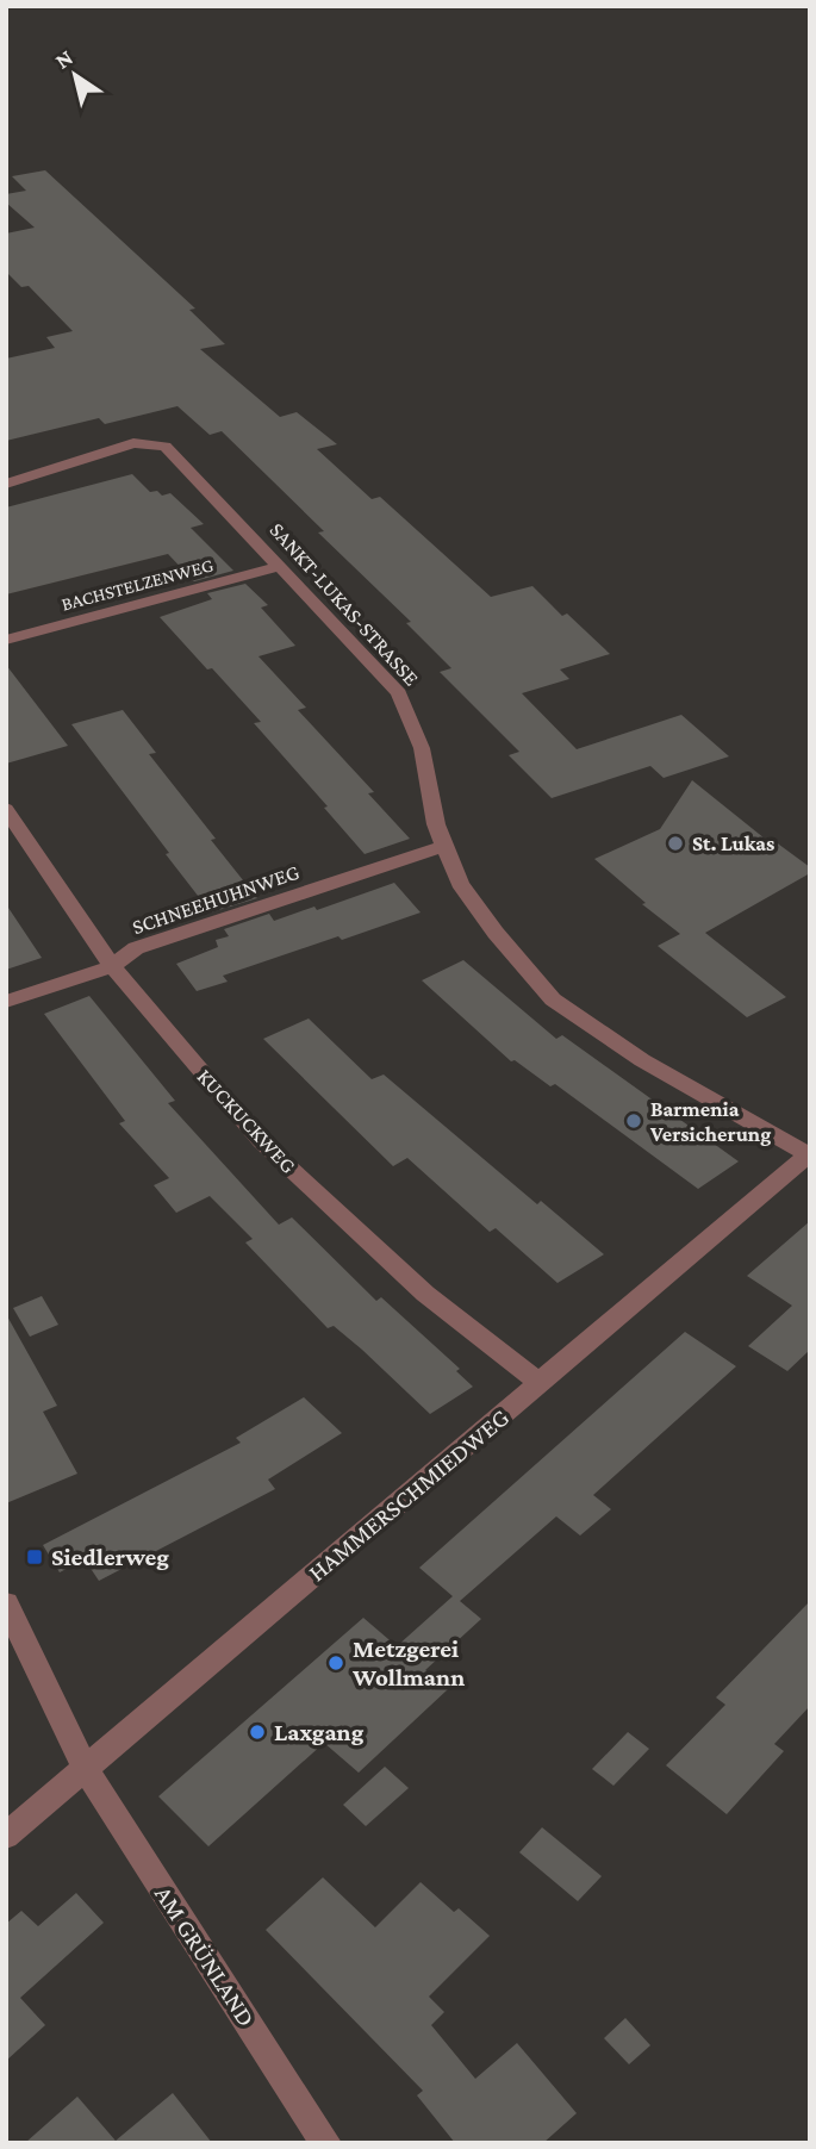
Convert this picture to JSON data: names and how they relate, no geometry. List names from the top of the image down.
{
  "streets": {
    "street": [
      "BACHSTELZENWEG",
      "SANKT-LUKAS-STRASSE",
      "SCHNEEHUHNWEG",
      "KUCKUCKWEG",
      "HAMMERSCHMIEDWEG",
      "AM GRÜNLAND"
    ]
  },
  "crossings": [
    ["BACHSTELZENWEG", "SANKT-LUKAS-STRASSE"],
    ["SANKT-LUKAS-STRASSE", "SCHNEEHUHNWEG"],
    ["SANKT-LUKAS-STRASSE", "HAMMERSCHMIEDWEG"],
    ["SCHNEEHUHNWEG", "KUCKUCKWEG"],
    ["KUCKUCKWEG", "HAMMERSCHMIEDWEG"],
    ["HAMMERSCHMIEDWEG", "AM GRÜNLAND"]
  ],
  "places": {
    "other": [
      "St. Lukas",
      "Barmenia Versicherung",
      "Metzgerei Wollmann",
      "Laxgang"
    ],
    "transit": ["Siedlerweg"]
  },
  "north": "top left"
}
